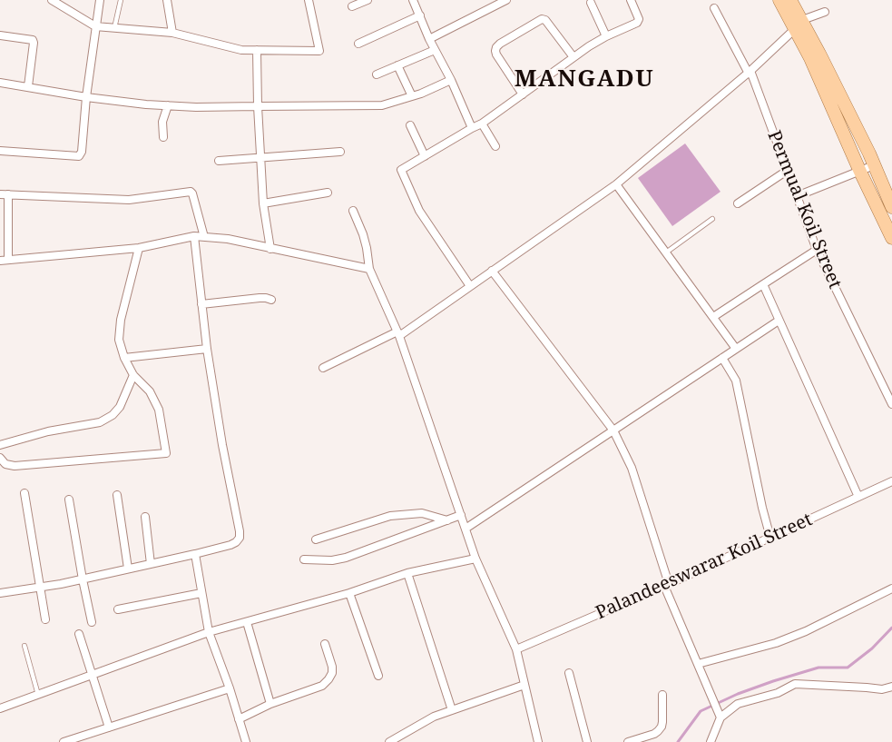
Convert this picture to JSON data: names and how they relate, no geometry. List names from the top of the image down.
{
  "streets": {
    "street": ["Permual Koil Street", "Palandeeswarar Koil Street"]
  },
  "districts": ["MANGADU"]
}
